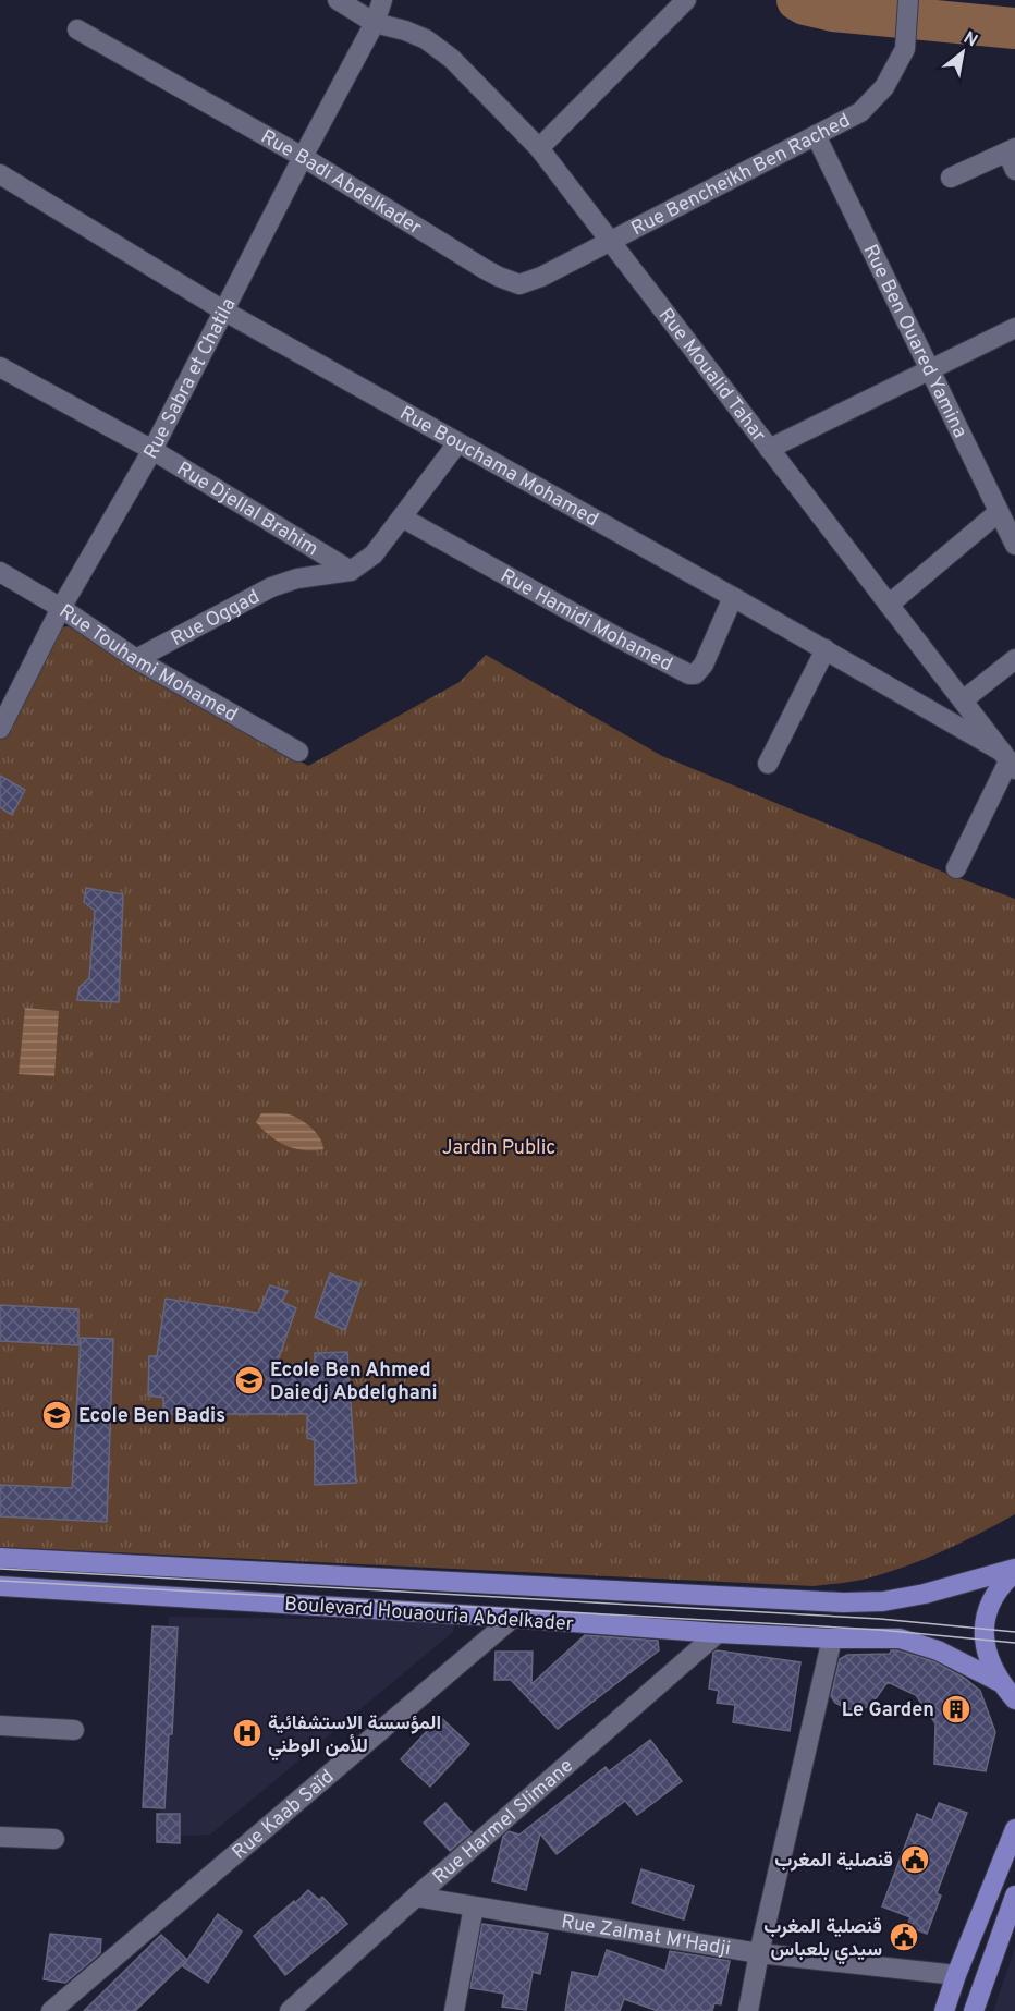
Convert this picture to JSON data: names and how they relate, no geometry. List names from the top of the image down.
{
  "streets": {
    "main road": ["Boulevard Houaouria Abdelkader"],
    "street": [
      "Rue Bencheikh Ben Rached",
      "Rue Badi Abdelkader",
      "Rue Ben Ouared Yamina",
      "Rue Moualid Tahar",
      "Rue Sabra et Chatila",
      "Rue Bouchama Mohamed",
      "Rue Djellal Brahim",
      "Rue Oggad",
      "Rue Hamidi Mohamed",
      "Rue Touhami Mohamed",
      "Rue Kaab Saïd",
      "Rue Harmel Slimane",
      "Rue Zalmat M'Hadji"
    ]
  },
  "crossings": [
    ["Rue Bencheikh Ben Rached", "Rue Badi Abdelkader"],
    ["Rue Bencheikh Ben Rached", "Rue Ben Ouared Yamina"],
    ["Rue Bencheikh Ben Rached", "Rue Moualid Tahar"],
    ["Rue Badi Abdelkader", "Rue Moualid Tahar"],
    ["Rue Badi Abdelkader", "Rue Sabra et Chatila"],
    ["Rue Moualid Tahar", "Rue Sabra et Chatila"],
    ["Rue Moualid Tahar", "Rue Bouchama Mohamed"],
    ["Rue Sabra et Chatila", "Rue Bouchama Mohamed"],
    ["Rue Sabra et Chatila", "Rue Djellal Brahim"],
    ["Rue Sabra et Chatila", "Rue Touhami Mohamed"],
    ["Rue Bouchama Mohamed", "Rue Hamidi Mohamed"],
    ["Rue Djellal Brahim", "Rue Oggad"],
    ["Rue Oggad", "Rue Touhami Mohamed"],
    ["Boulevard Houaouria Abdelkader", "Rue Kaab Saïd"],
    ["Boulevard Houaouria Abdelkader", "Rue Harmel Slimane"],
    ["Rue Harmel Slimane", "Rue Zalmat M'Hadji"]
  ],
  "parks": ["Jardin Public"],
  "places": {
    "school or university": ["Ecole Ben Ahmed Daiedj Abdelghani", "Ecole Ben Badis"],
    "building": ["Le Garden"],
    "hospital": ["المؤسسة الاستشفائية للأمن الوطني"],
    "public building": ["قنصلية المغرب", "قنصلية المغرب سيدي بلعباس"]
  },
  "north": "top right"
}
